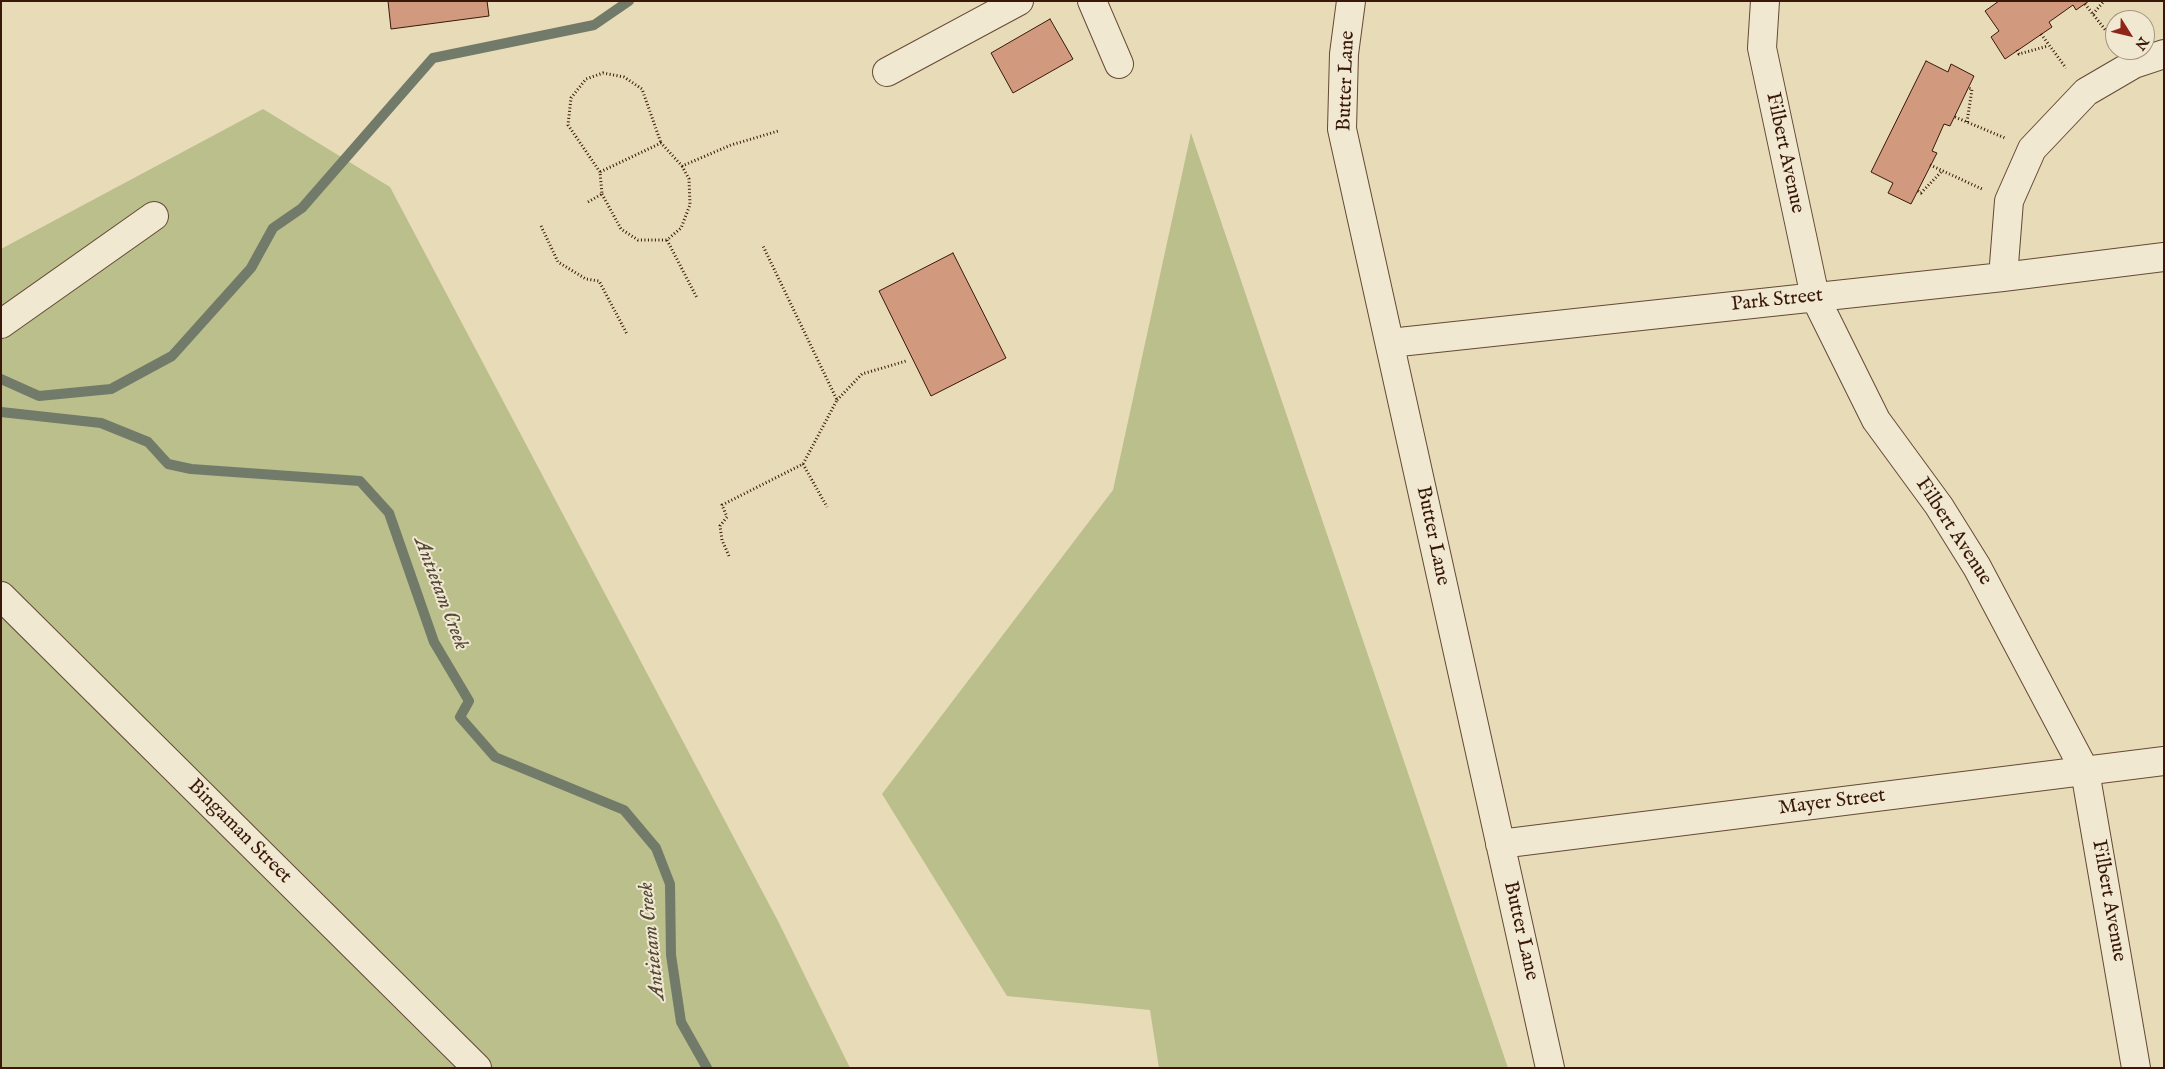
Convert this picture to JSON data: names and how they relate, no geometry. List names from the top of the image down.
{
  "streets": {
    "street": [
      "Butter Lane",
      "Filbert Avenue",
      "Park Street",
      "Mayer Street",
      "Bingaman Street"
    ]
  },
  "crossings": [
    ["Butter Lane", "Park Street"],
    ["Butter Lane", "Mayer Street"],
    ["Filbert Avenue", "Park Street"],
    ["Filbert Avenue", "Mayer Street"]
  ],
  "water": ["Antietam Creek"],
  "north": "bottom right"
}
